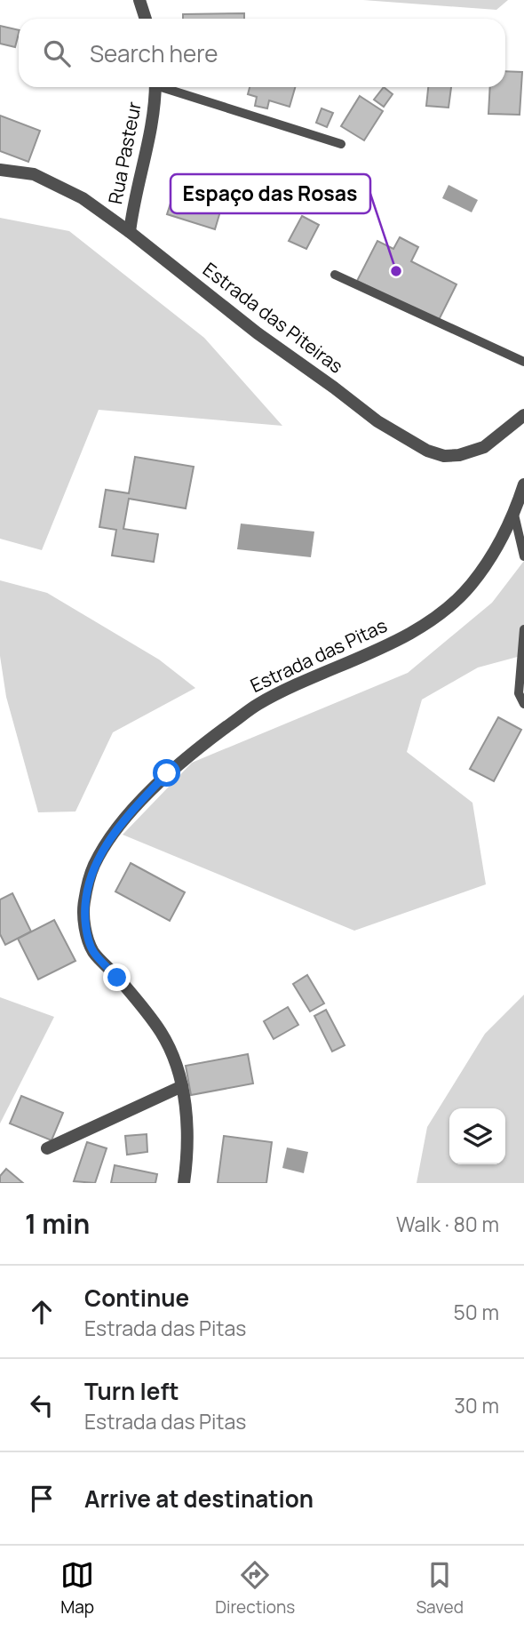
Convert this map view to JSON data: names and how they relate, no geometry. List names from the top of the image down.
{
  "streets": {
    "street": ["Rua Pasteur", "Estrada das Piteiras", "Estrada das Pitas"]
  },
  "crossings": [
    ["Rua Pasteur", "Estrada das Piteiras"]
  ],
  "places": ["Espaço das Rosas"],
  "page": {
    "search": "Search here",
    "heading": ["1 min", "Walk · 80 m"],
    "list": [
      ["Continue", "Estrada das Pitas", "50 m"],
      ["Turn left", "Estrada das Pitas", "30 m"],
      "Arrive at destination"
    ],
    "nav": ["Map", "Directions", "Saved"]
  }
}
